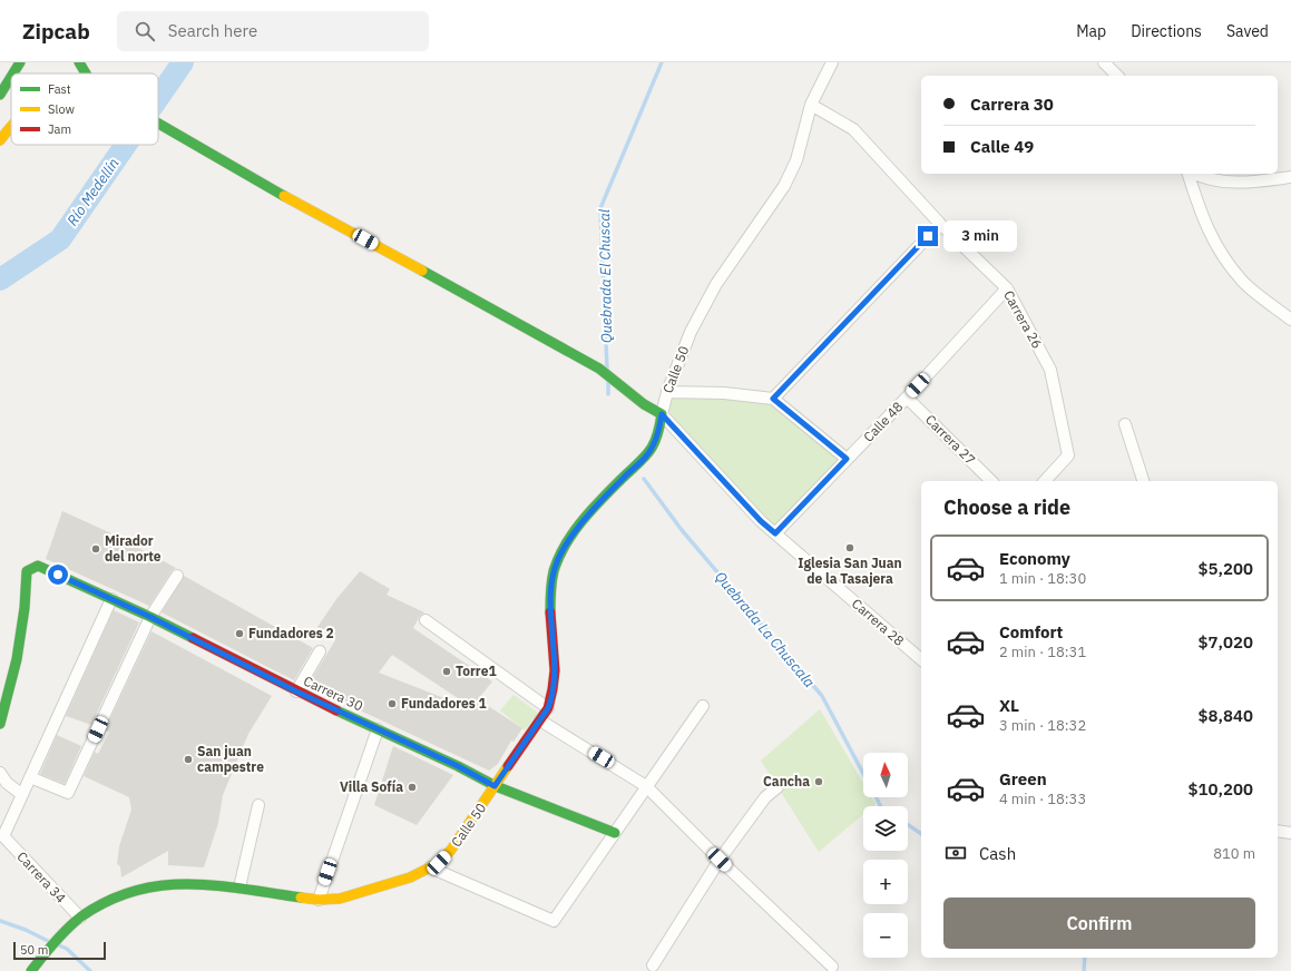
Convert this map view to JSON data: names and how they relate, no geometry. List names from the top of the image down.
{
  "streets": {
    "main road": ["Calle 50", "Carrera 30"],
    "street": [
      "Carrera 26",
      "Calle 48",
      "Carrera 27",
      "Carrera 28",
      "Carrera 34"
    ]
  },
  "crossings": [
    ["Carrera 26", "Calle 50"],
    ["Carrera 26", "Calle 48"],
    ["Calle 50", "Carrera 28"],
    ["Calle 50", "Carrera 30"],
    ["Calle 50", "Carrera 34"],
    ["Calle 48", "Carrera 27"],
    ["Calle 48", "Carrera 28"]
  ],
  "water": ["Río Medellín", "Quebrada El Chuscal", "Quebrada La Chuscala"],
  "places": [
    "Iglesia San Juan de la Tasajera",
    "Mirador del norte",
    "Fundadores 2",
    "Torre1",
    "Fundadores 1",
    "San juan campestre",
    "Cancha",
    "Villa Sofía"
  ],
  "legend": ["Fast", "Slow", "Jam"],
  "scale_bar": "50 m",
  "north": "top",
  "page": {
    "header": "Zipcab",
    "search": "Search here",
    "nav": ["Map", "Directions", "Saved"],
    "banner": ["Carrera 30", "Calle 49"],
    "bubble": "3 min",
    "heading": "Choose a ride",
    "list": [
      {
        "name": "Economy",
        "note": "1 min · 18:30",
        "value": "$5,200"
      },
      {
        "name": "Comfort",
        "note": "2 min · 18:31",
        "value": "$7,020"
      },
      {
        "name": "XL",
        "note": "3 min · 18:32",
        "value": "$8,840"
      },
      {
        "name": "Green",
        "note": "4 min · 18:33",
        "value": "$10,200"
      }
    ],
    "map_buttons": ["+", "−"],
    "pay": ["Cash", "810 m"],
    "buttons": "Confirm",
    "scale": "50 m"
  }
}
